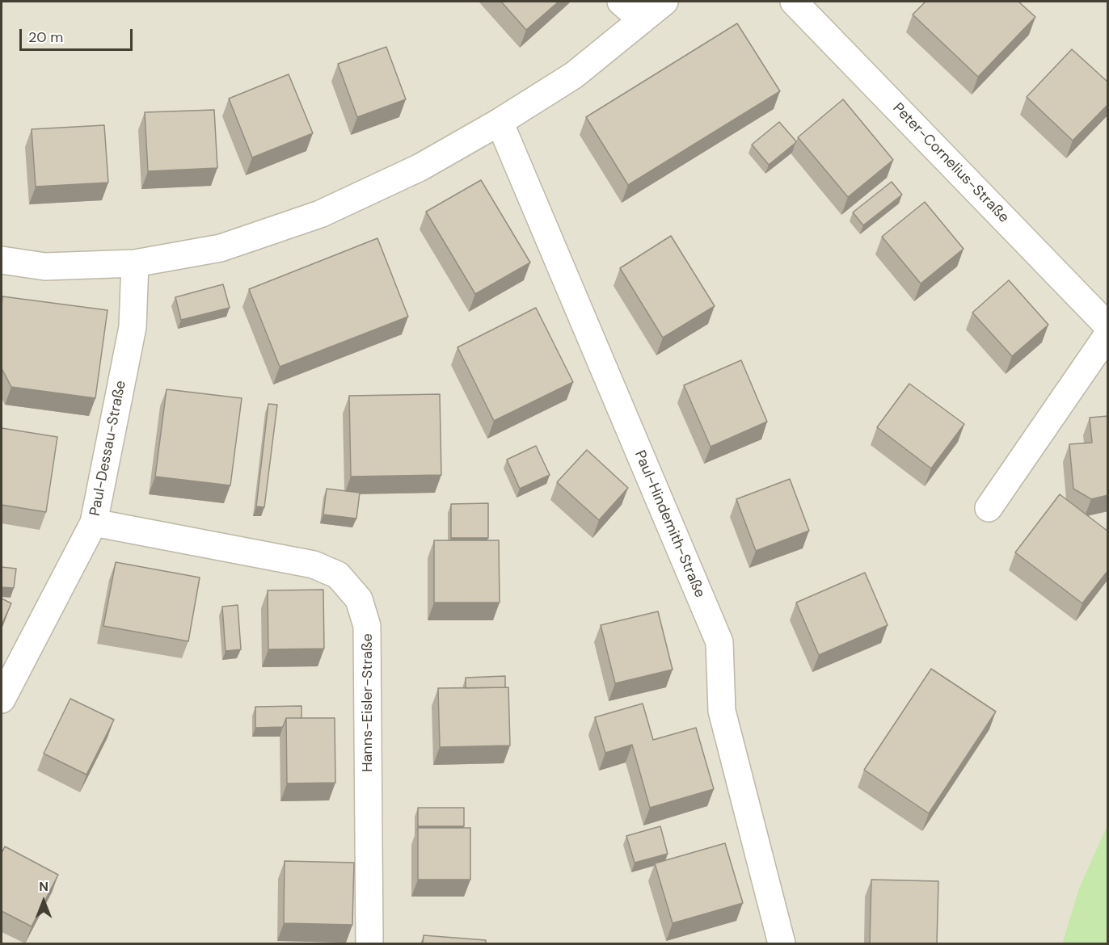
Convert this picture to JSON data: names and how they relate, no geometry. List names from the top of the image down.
{
  "streets": {
    "street": [
      "Peter-Cornelius-Straße",
      "Paul-Dessau-Straße",
      "Paul-Hindemith-Straße",
      "Hanns-Eisler-Straße"
    ]
  },
  "crossings": [
    ["Paul-Dessau-Straße", "Hanns-Eisler-Straße"]
  ],
  "scale_bar": "20 m",
  "north": "top"
}
